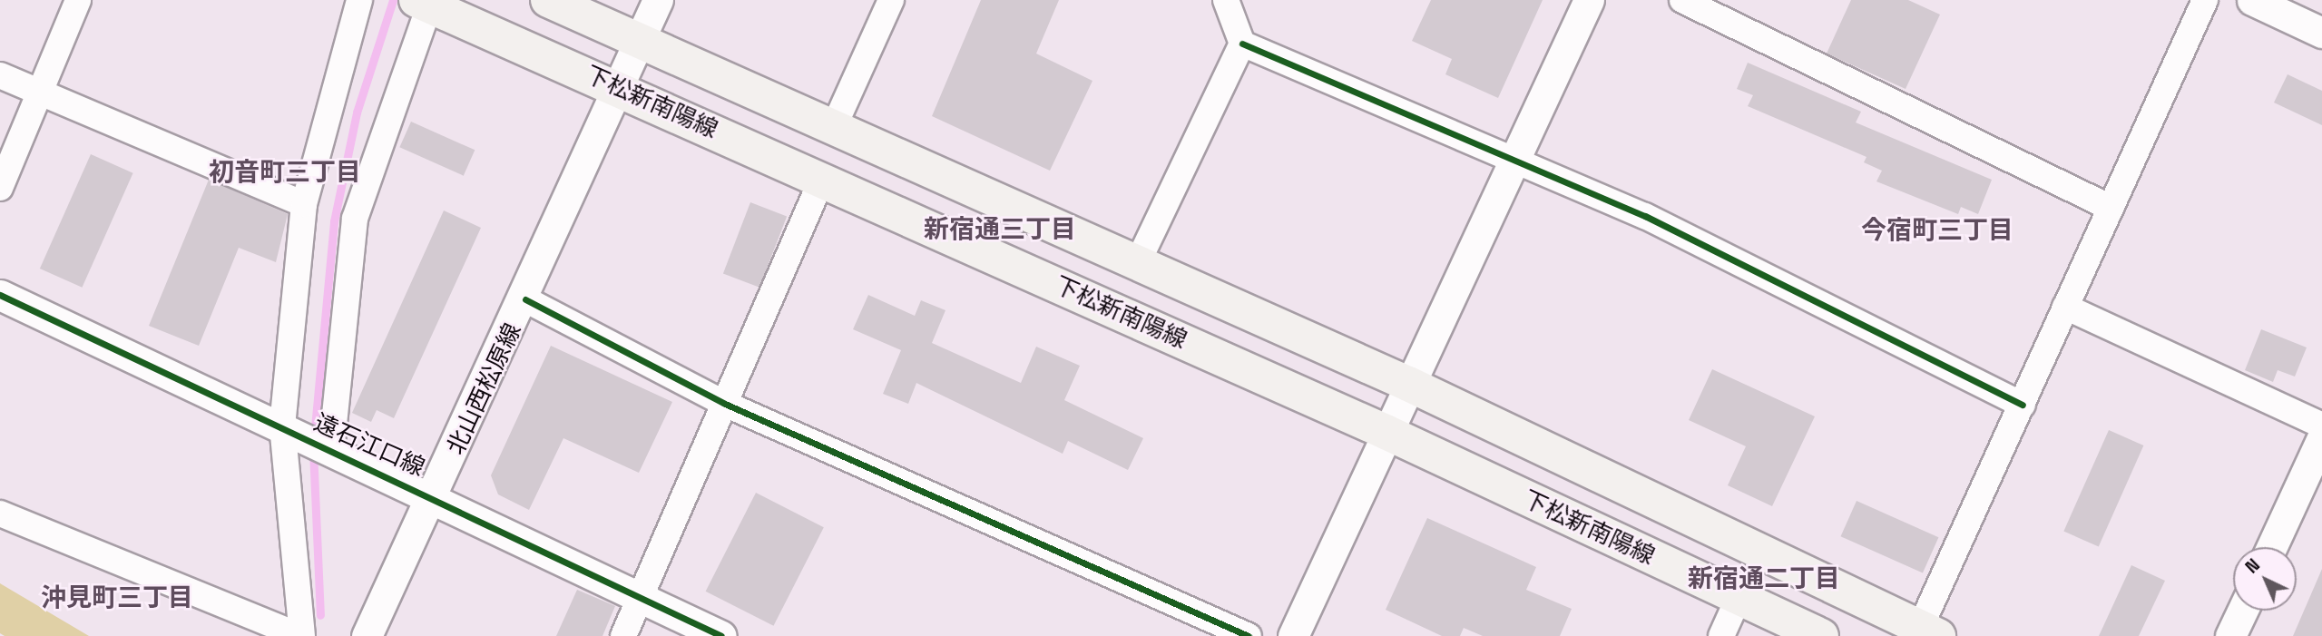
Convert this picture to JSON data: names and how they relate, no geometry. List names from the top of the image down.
{
  "streets": {
    "main road": ["下松新南陽線"],
    "street": ["北山西松原線", "遠石江口線"]
  },
  "crossings": [
    ["下松新南陽線", "北山西松原線"],
    ["北山西松原線", "遠石江口線"]
  ],
  "districts": [
    "初音町三丁目",
    "新宿通三丁目",
    "今宿町三丁目",
    "新宿通二丁目",
    "沖見町三丁目"
  ],
  "north": "top left"
}
